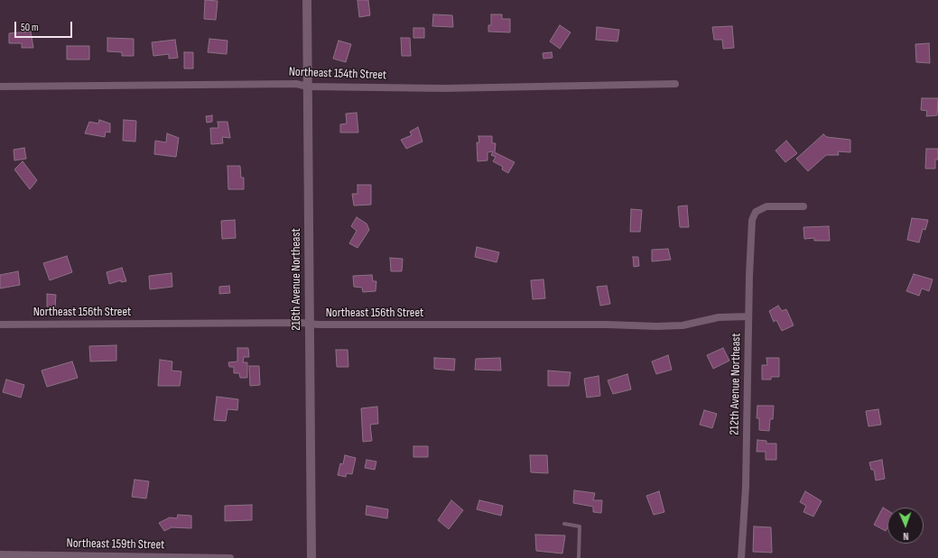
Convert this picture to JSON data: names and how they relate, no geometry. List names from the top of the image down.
{
  "streets": {
    "street": [
      "Northeast 154th Street",
      "216th Avenue Northeast",
      "Northeast 156th Street",
      "212th Avenue Northeast",
      "Northeast 159th Street"
    ]
  },
  "crossings": [
    ["Northeast 154th Street", "216th Avenue Northeast"],
    ["216th Avenue Northeast", "Northeast 156th Street"],
    ["Northeast 156th Street", "212th Avenue Northeast"]
  ],
  "scale_bar": "50 m",
  "north": "bottom"
}
